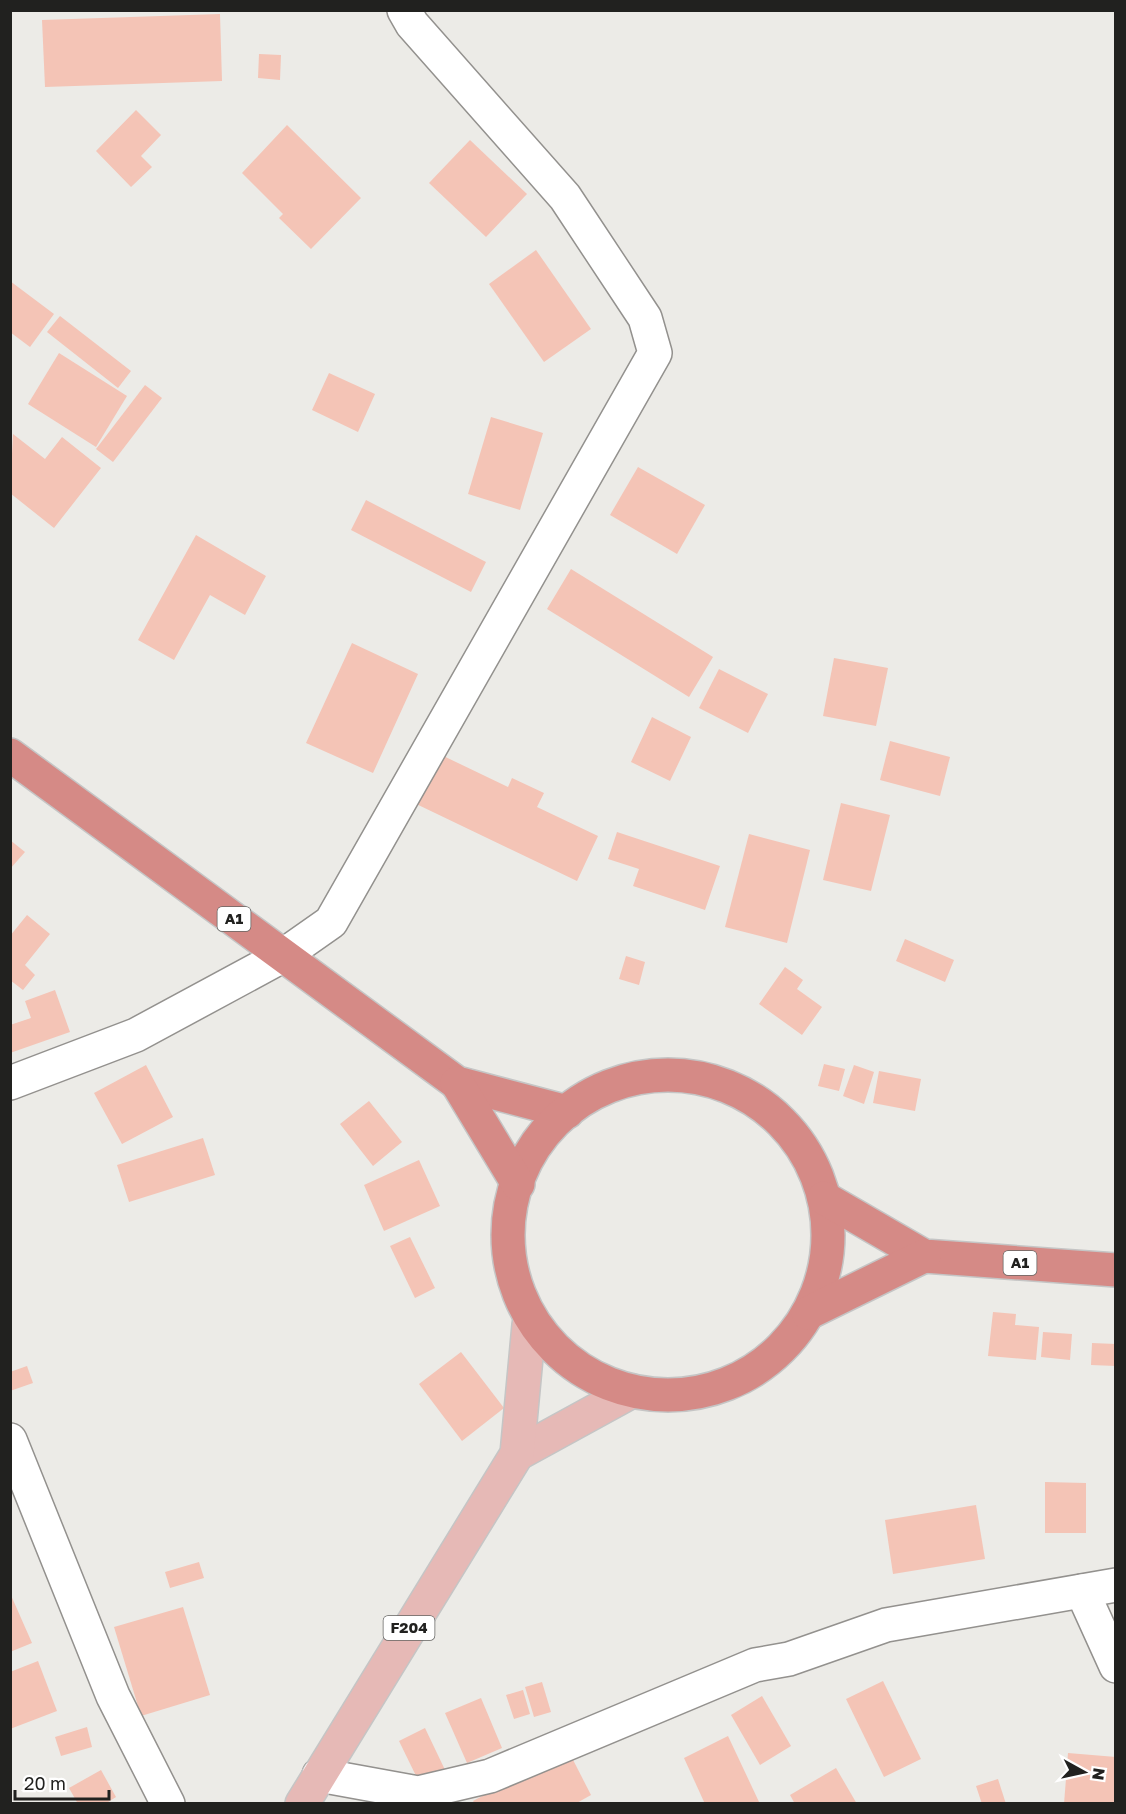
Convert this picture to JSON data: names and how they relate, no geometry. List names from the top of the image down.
{
  "streets": {
    "highway": ["A1"],
    "main road": ["F204"]
  },
  "scale_bar": "20 m",
  "north": "right"
}
